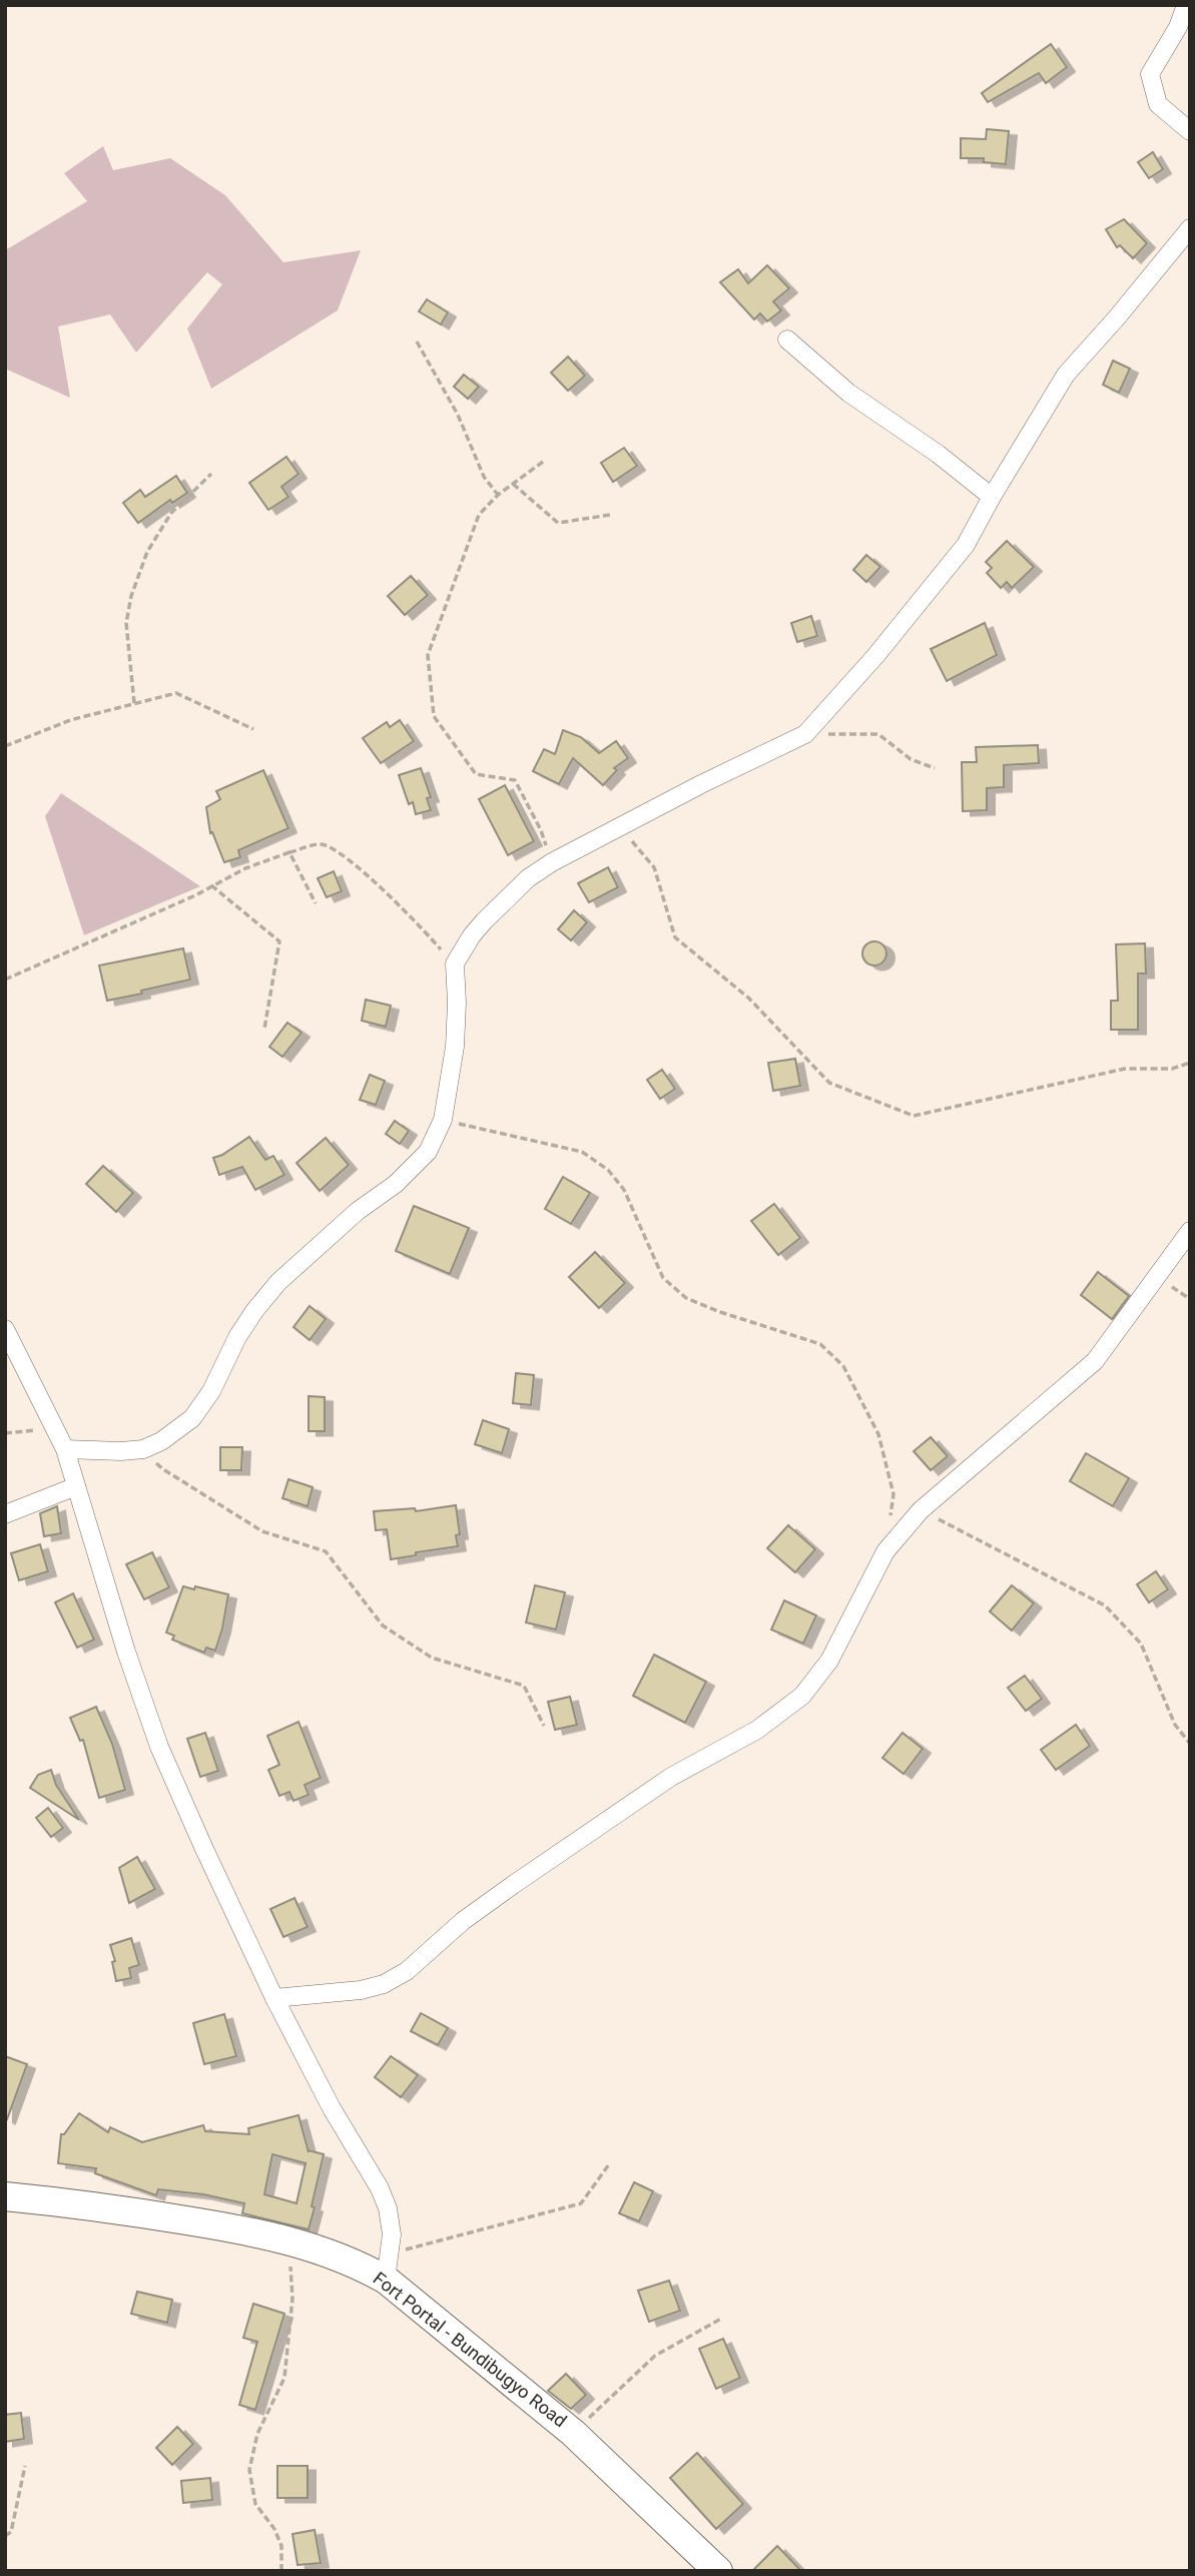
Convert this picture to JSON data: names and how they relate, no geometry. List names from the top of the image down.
{
  "streets": {
    "main road": ["Fort Portal - Bundibugyo Road"]
  }
}
